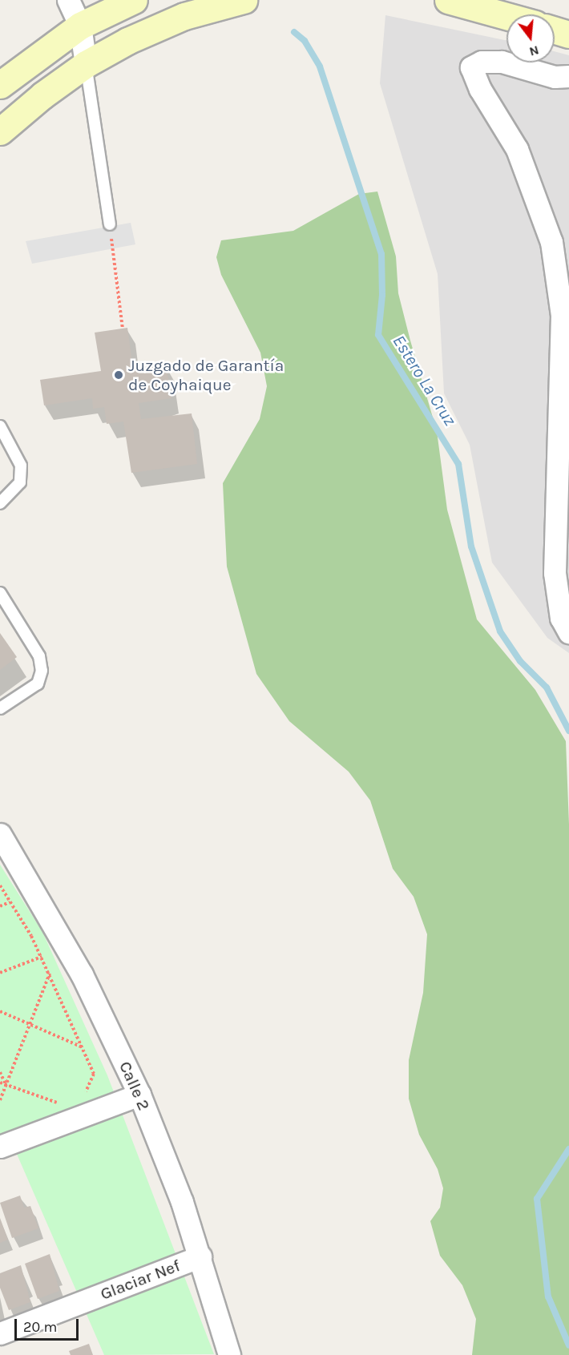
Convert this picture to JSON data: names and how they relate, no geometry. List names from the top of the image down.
{
  "streets": {
    "street": ["Calle 2", "Glaciar Nef"]
  },
  "crossings": [
    ["Calle 2", "Glaciar Nef"]
  ],
  "water": ["Estero La Cruz"],
  "places": ["Juzgado de Garantía de Coyhaique"],
  "scale_bar": "20 m",
  "north": "bottom"
}
